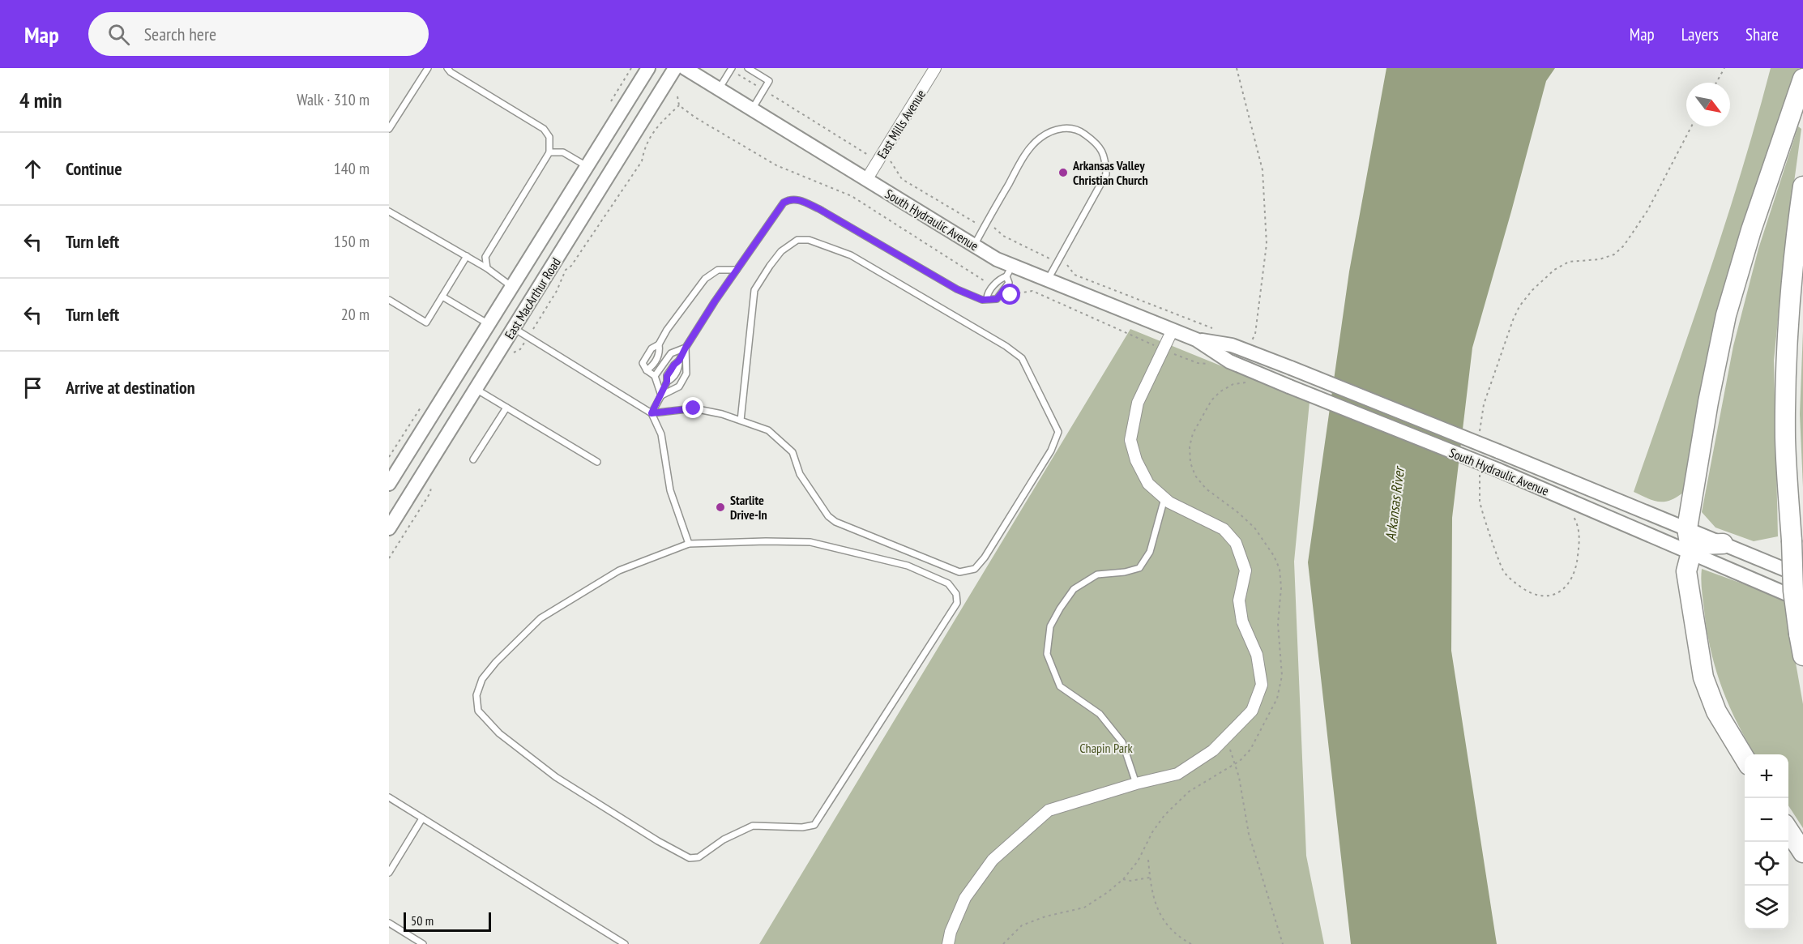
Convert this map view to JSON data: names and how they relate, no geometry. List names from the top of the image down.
{
  "streets": {
    "street": ["East Mills Avenue", "South Hydraulic Avenue", "East MacArthur Road"]
  },
  "crossings": [
    ["East Mills Avenue", "South Hydraulic Avenue"]
  ],
  "water": ["Arkansas River"],
  "parks": ["Chapin Park"],
  "places": ["Arkansas Valley Christian Church", "Starlite Drive-In"],
  "scale_bar": "50 m",
  "north": "bottom right",
  "page": {
    "header": "Map",
    "search": "Search here",
    "nav": ["Map", "Layers", "Share"],
    "heading": ["4 min", "Walk · 310 m"],
    "list": [
      ["Continue", "140 m"],
      ["Turn left", "150 m"],
      ["Turn left", "20 m"],
      "Arrive at destination"
    ],
    "map_buttons": ["+", "−"],
    "scale": "50 m"
  }
}
